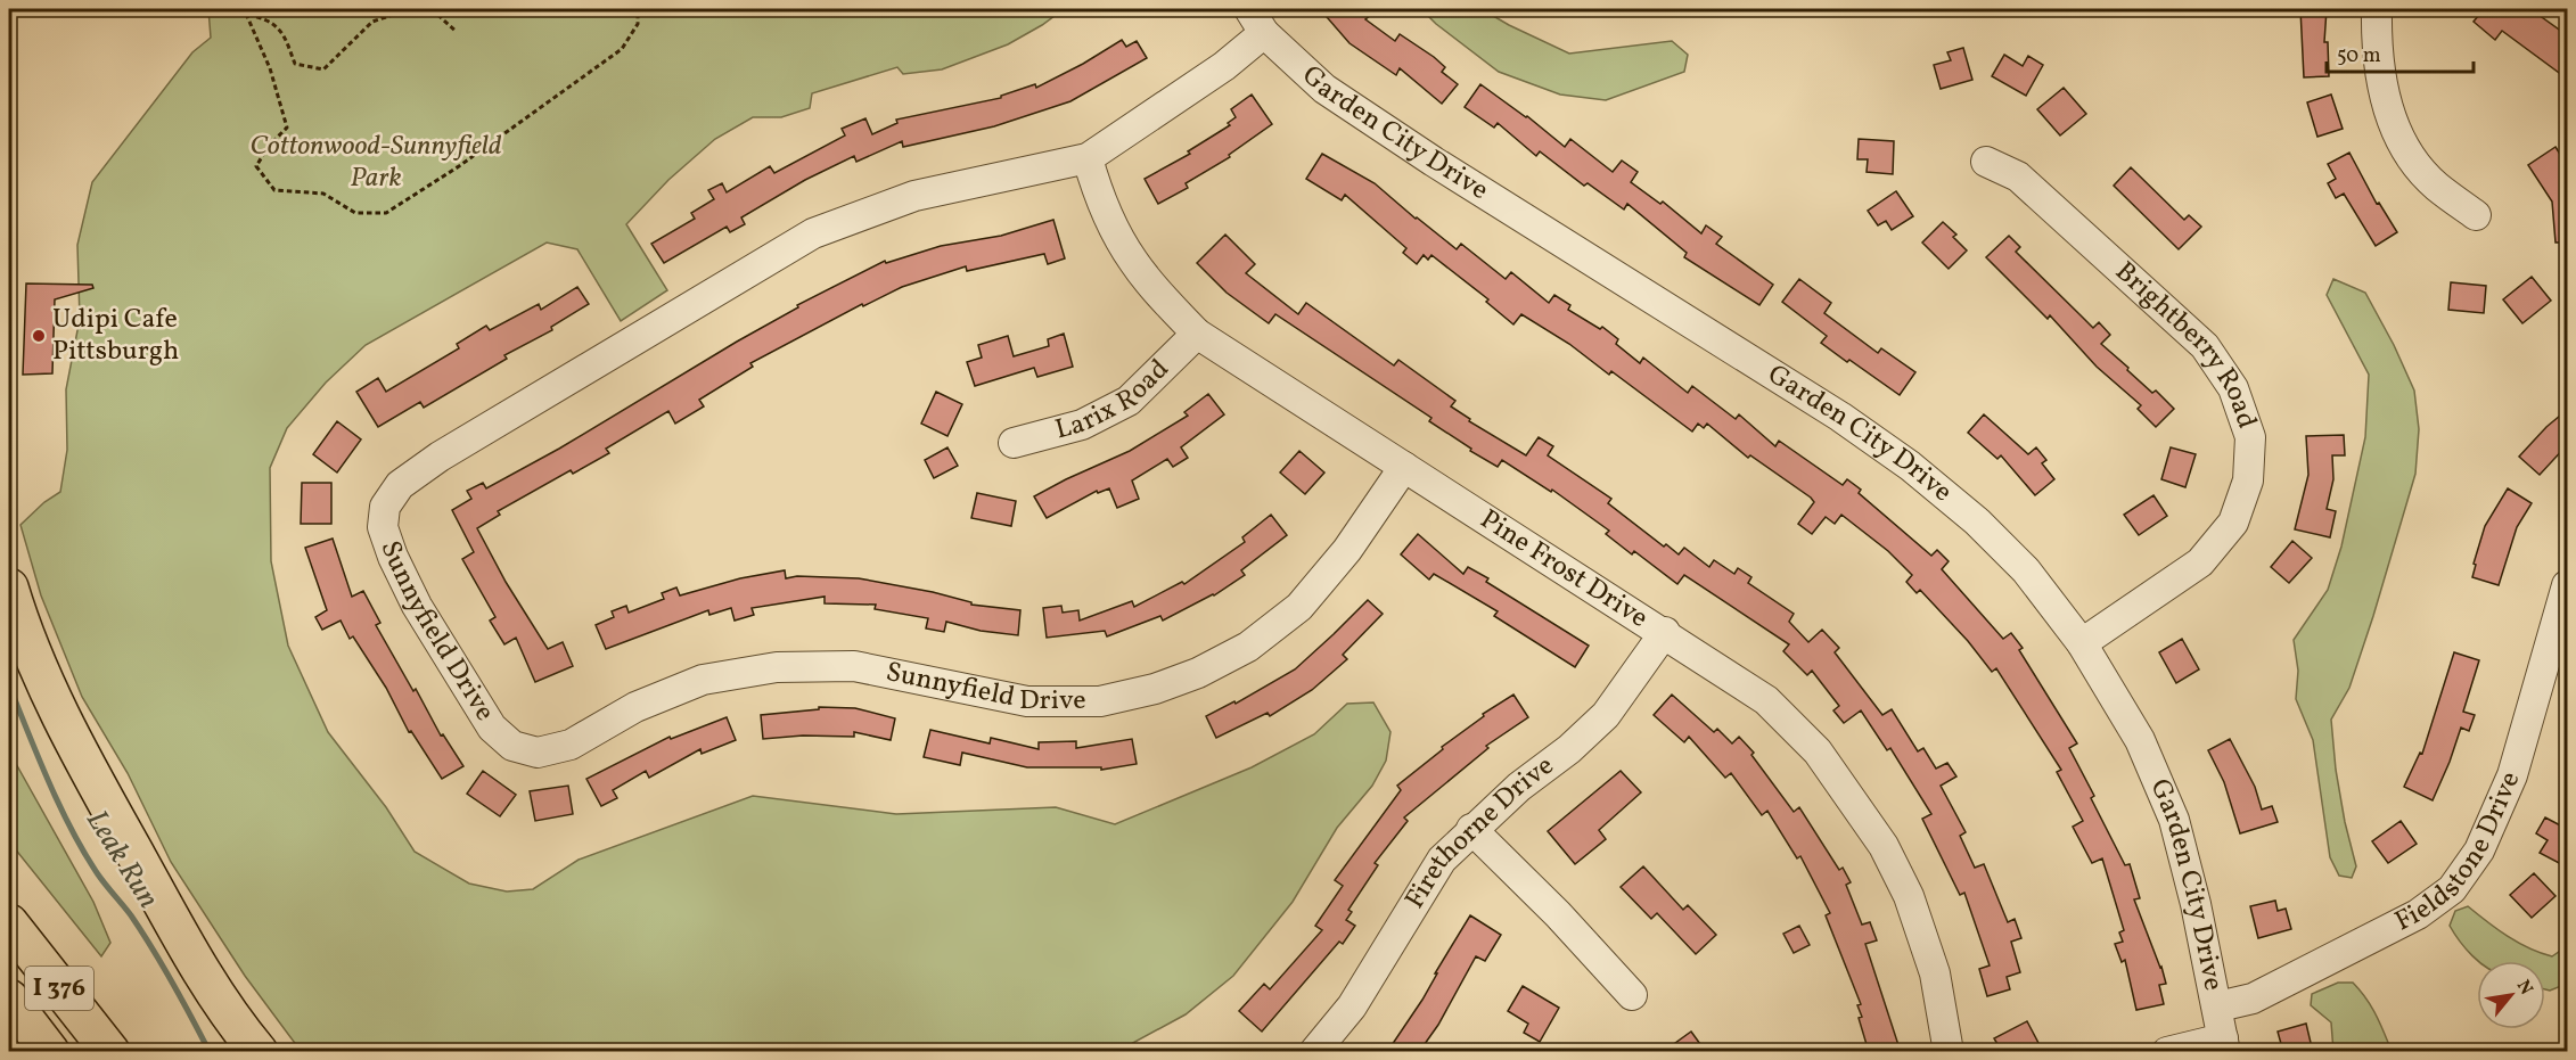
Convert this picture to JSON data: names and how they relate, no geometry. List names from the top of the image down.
{
  "streets": {
    "main road": ["I 376"],
    "street": [
      "Garden City Drive",
      "Brightberry Road",
      "Larix Road",
      "Pine Frost Drive",
      "Sunnyfield Drive",
      "Firethorne Drive",
      "Fieldstone Drive"
    ]
  },
  "crossings": [
    ["Garden City Drive", "Brightberry Road"],
    ["Garden City Drive", "Sunnyfield Drive"],
    ["Garden City Drive", "Fieldstone Drive"],
    ["Larix Road", "Pine Frost Drive"],
    ["Pine Frost Drive", "Sunnyfield Drive"],
    ["Pine Frost Drive", "Firethorne Drive"]
  ],
  "water": ["Leak Run"],
  "parks": ["Cottonwood-Sunnyfield Park"],
  "places": ["Udipi Cafe Pittsburgh"],
  "scale_bar": "50 m",
  "north": "top right"
}
